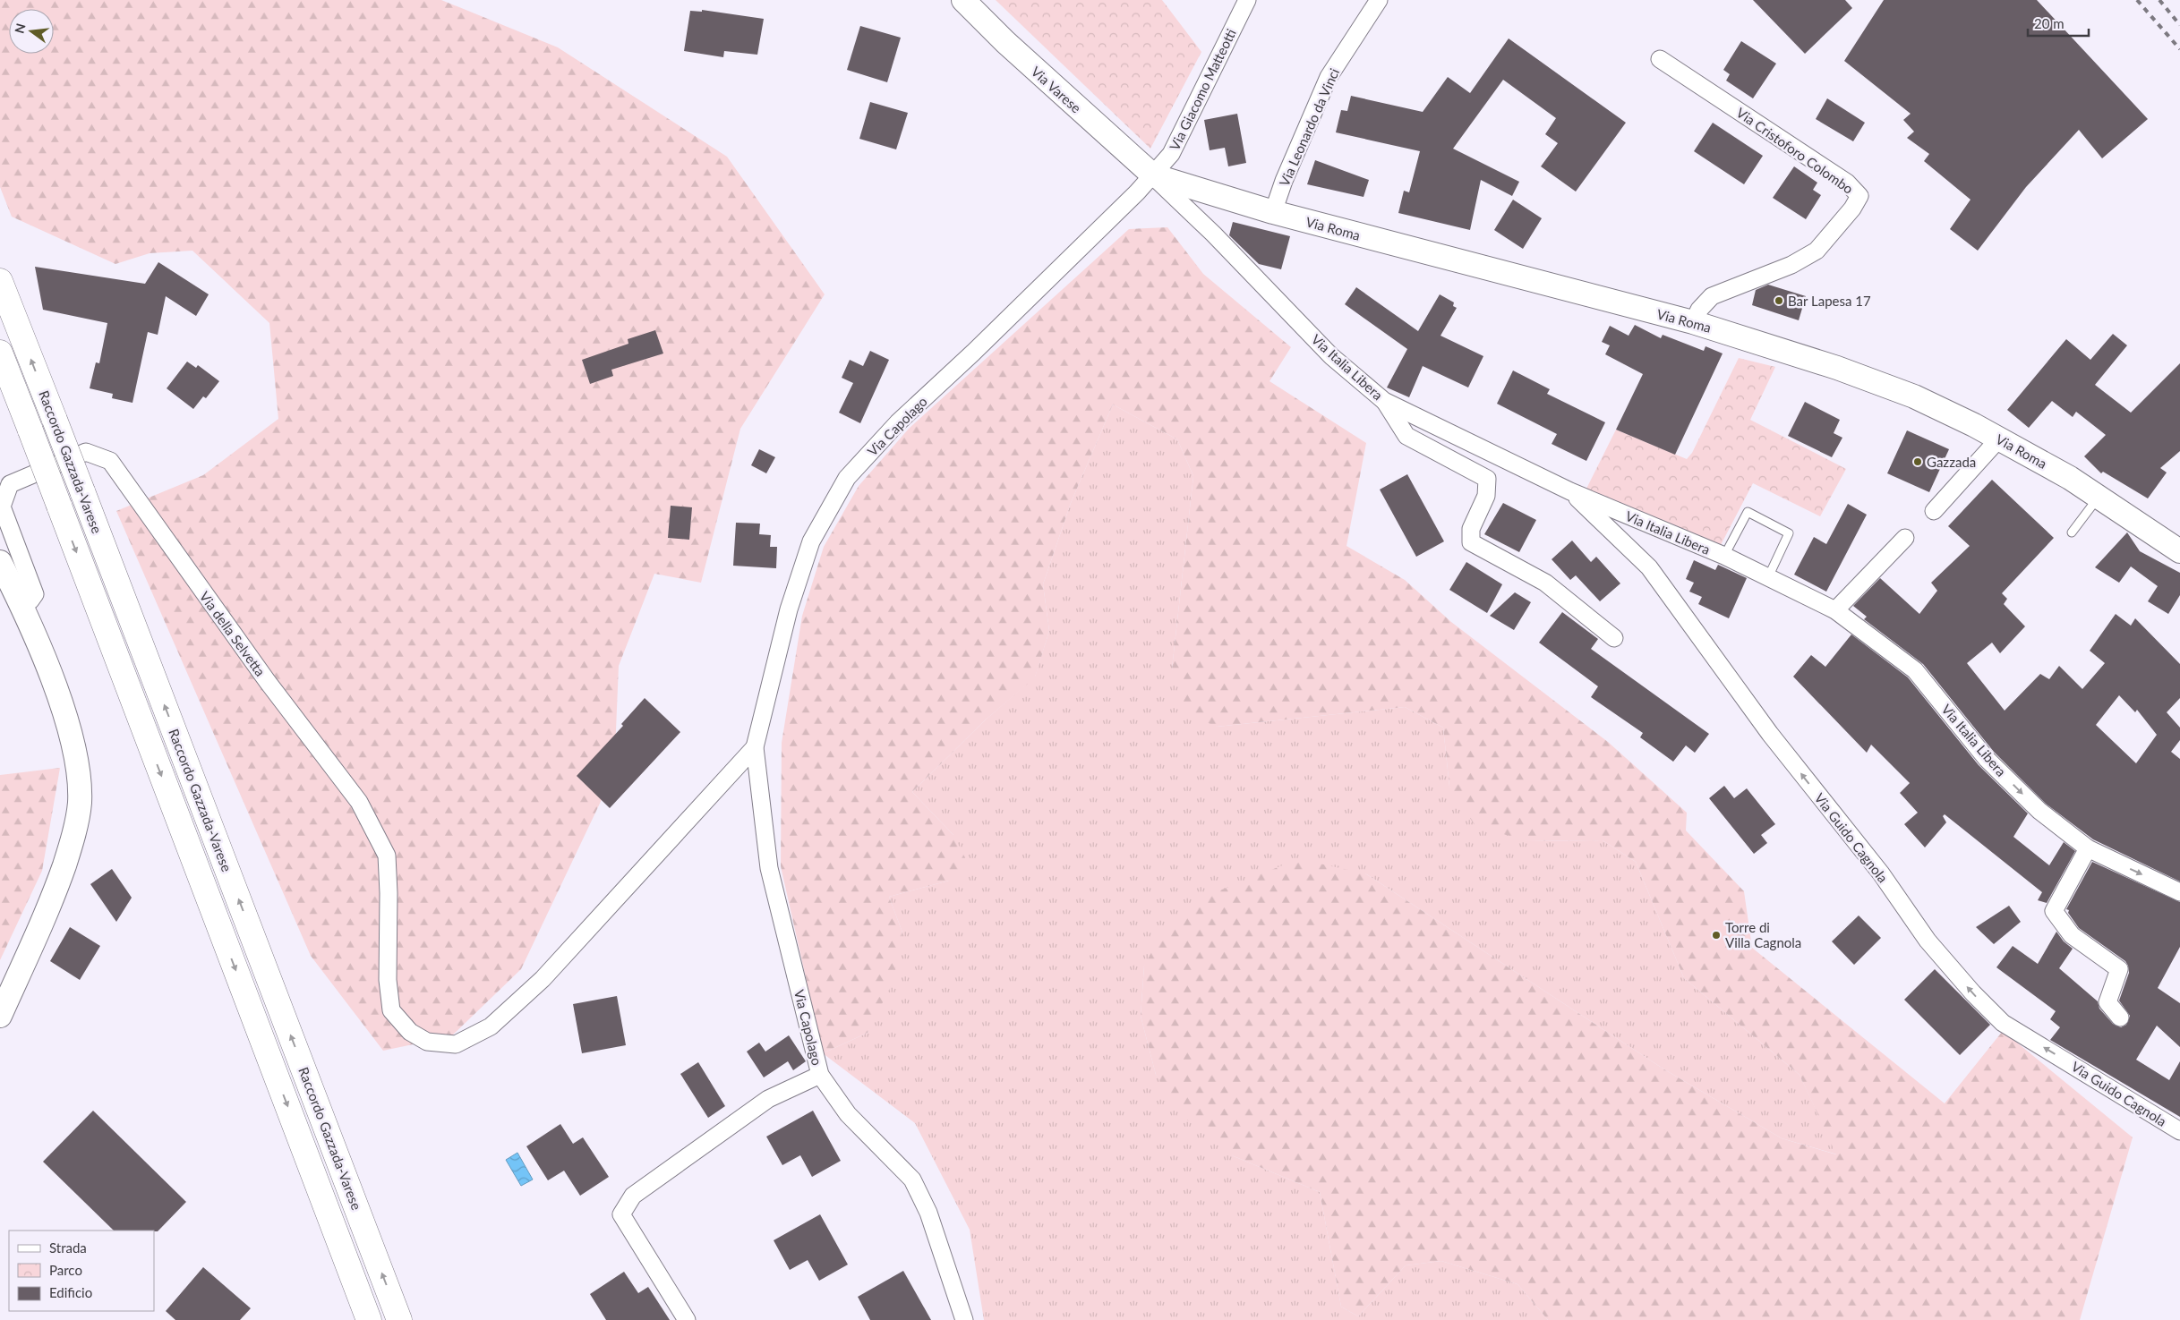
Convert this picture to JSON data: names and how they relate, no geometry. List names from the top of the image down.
{
  "streets": {
    "highway": ["Raccordo Gazzada-Varese"],
    "main road": ["Via Varese", "Via Roma"],
    "street": [
      "Via Giacomo Matteotti",
      "Via Leonardo da Vinci",
      "Via Cristoforo Colombo",
      "Via Italia Libera",
      "Via Capolago",
      "Via della Selvetta",
      "Via Guido Cagnola"
    ]
  },
  "crossings": [
    ["Via Varese", "Via Giacomo Matteotti"],
    ["Via Varese", "Via Roma"],
    ["Via Varese", "Via Italia Libera"],
    ["Via Varese", "Via Capolago"],
    ["Via Giacomo Matteotti", "Via Roma"],
    ["Via Giacomo Matteotti", "Via Italia Libera"],
    ["Via Giacomo Matteotti", "Via Capolago"],
    ["Via Leonardo da Vinci", "Via Roma"],
    ["Via Cristoforo Colombo", "Via Roma"],
    ["Via Roma", "Via Italia Libera"],
    ["Via Roma", "Via Capolago"],
    ["Via Italia Libera", "Via Capolago"],
    ["Via Italia Libera", "Via Guido Cagnola"],
    ["Via Capolago", "Via della Selvetta"]
  ],
  "one_way": ["Via Italia Libera", "Via Guido Cagnola"],
  "places": ["Bar Lapesa 17", "Gazzada", "Torre di Villa Cagnola"],
  "legend": ["Strada", "Parco", "Edificio"],
  "scale_bar": "20 m",
  "north": "left"
}
